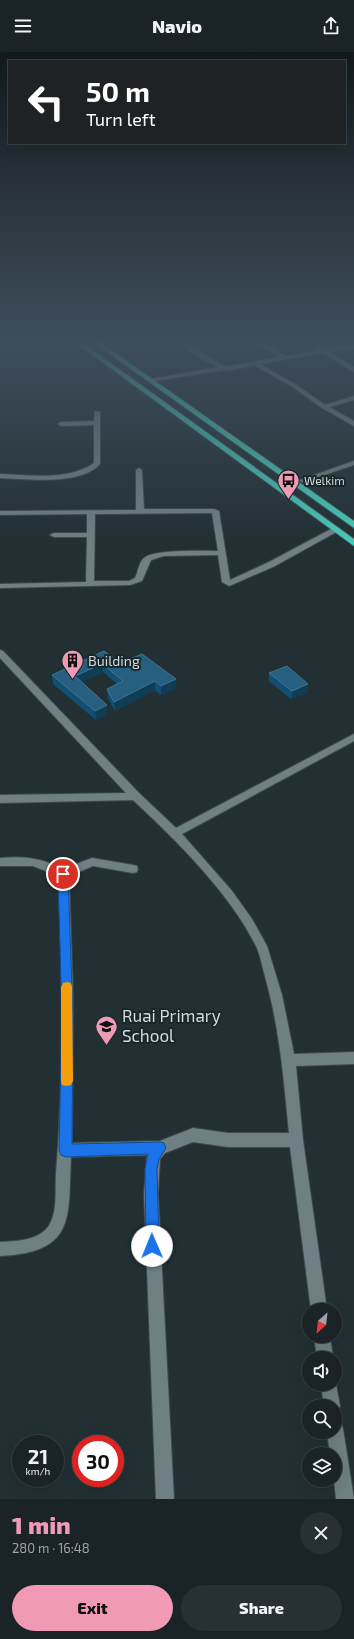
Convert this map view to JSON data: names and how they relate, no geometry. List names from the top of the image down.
{
  "places": {
    "bus stop": ["Welkim"],
    "building": ["Building"],
    "school or university": ["Ruai Primary School"]
  },
  "north": "bottom left",
  "page": {
    "header": "Navio",
    "turn": ["50 m", "Turn left"],
    "speed": "21 km/h",
    "limit": "30",
    "heading": ["1 min", "280 m · 16:48"],
    "buttons": ["Exit", "Share"]
  }
}
